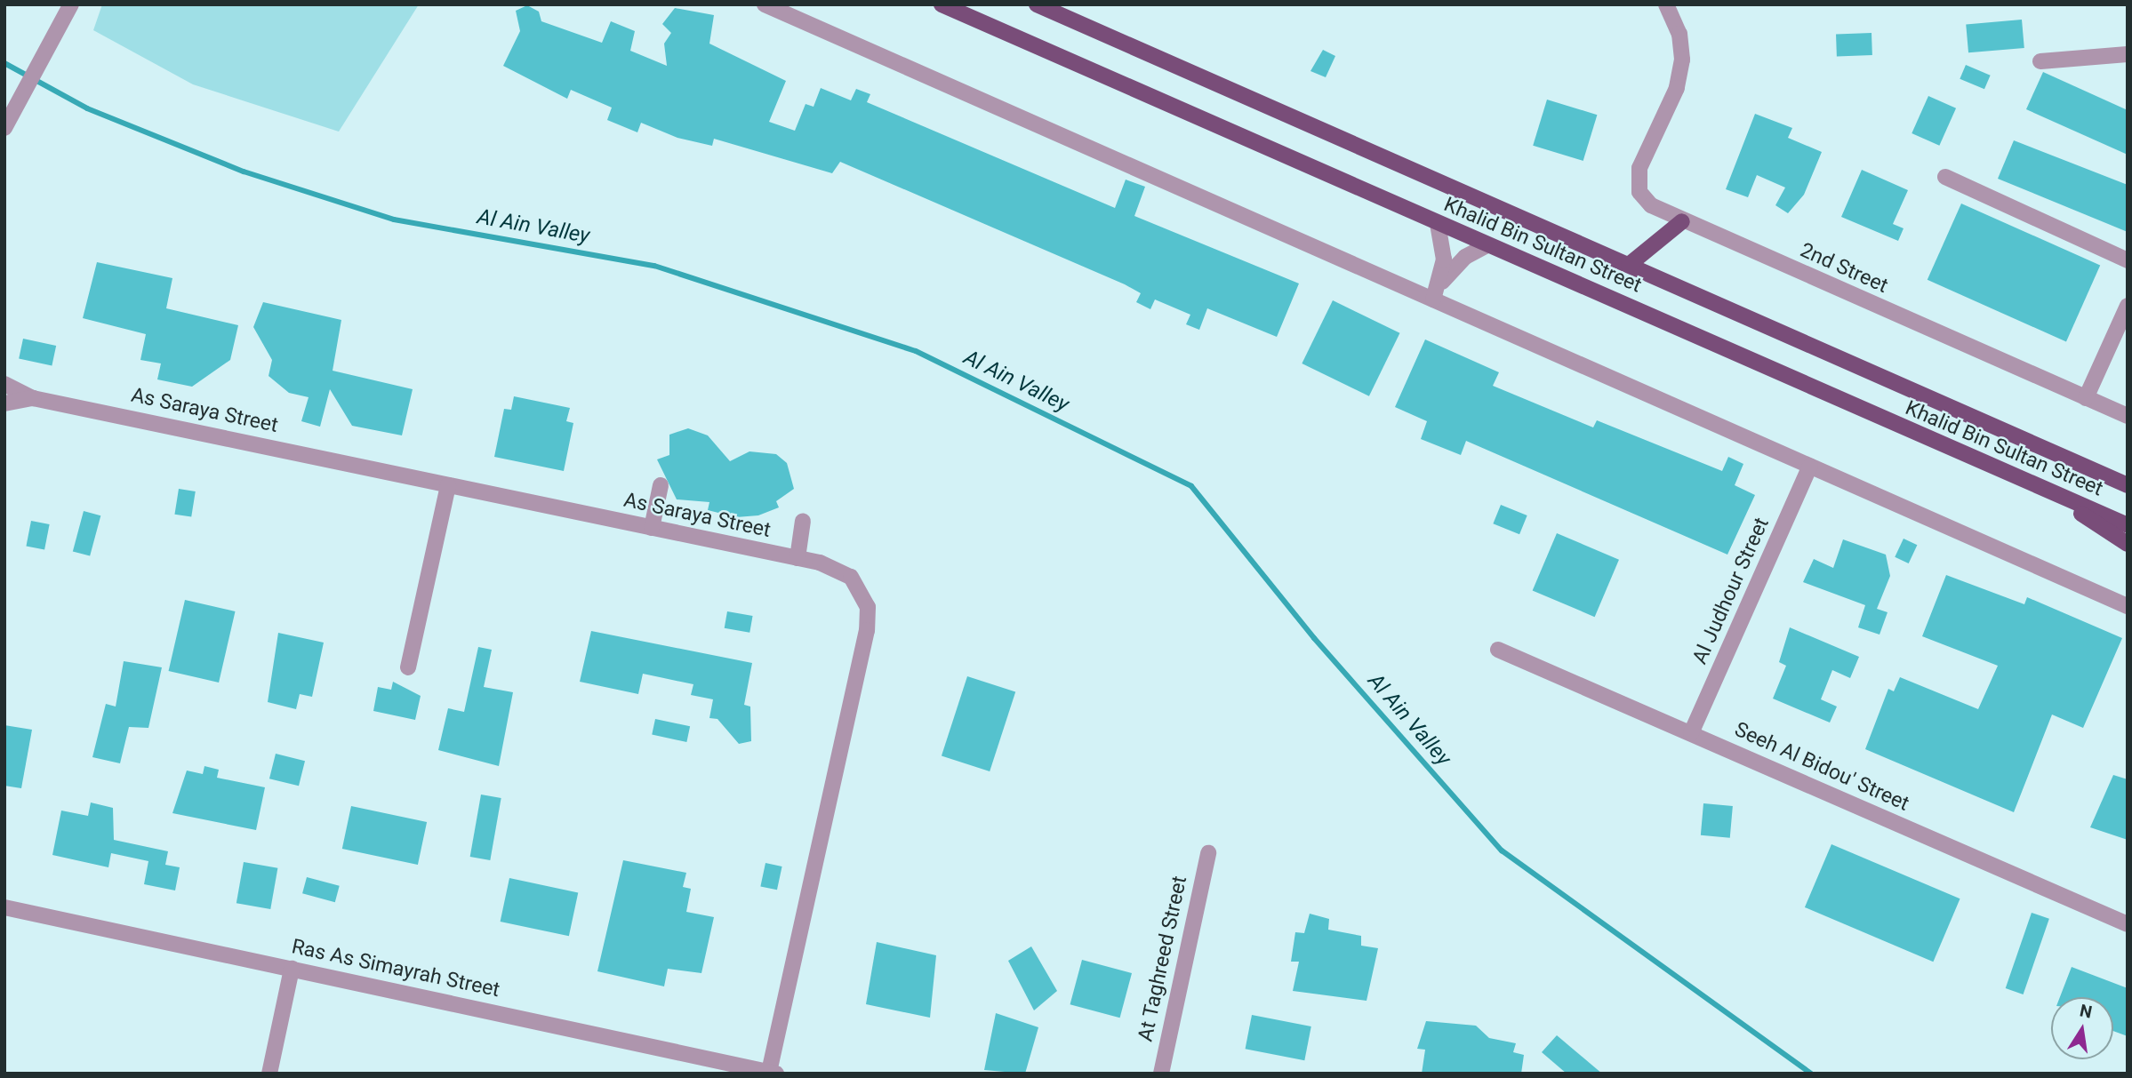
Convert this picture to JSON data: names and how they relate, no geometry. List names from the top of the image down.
{
  "streets": {
    "main road": ["Khalid Bin Sultan Street"],
    "street": [
      "2nd Street",
      "As Saraya Street",
      "Al Judhour Street",
      "Seeh Al Bidou' Street",
      "At Taghreed Street",
      "Ras As Simayrah Street"
    ]
  },
  "crossings": [
    ["As Saraya Street", "Ras As Simayrah Street"],
    ["Al Judhour Street", "Seeh Al Bidou' Street"]
  ],
  "water": ["Al Ain Valley"],
  "north": "top"
}
